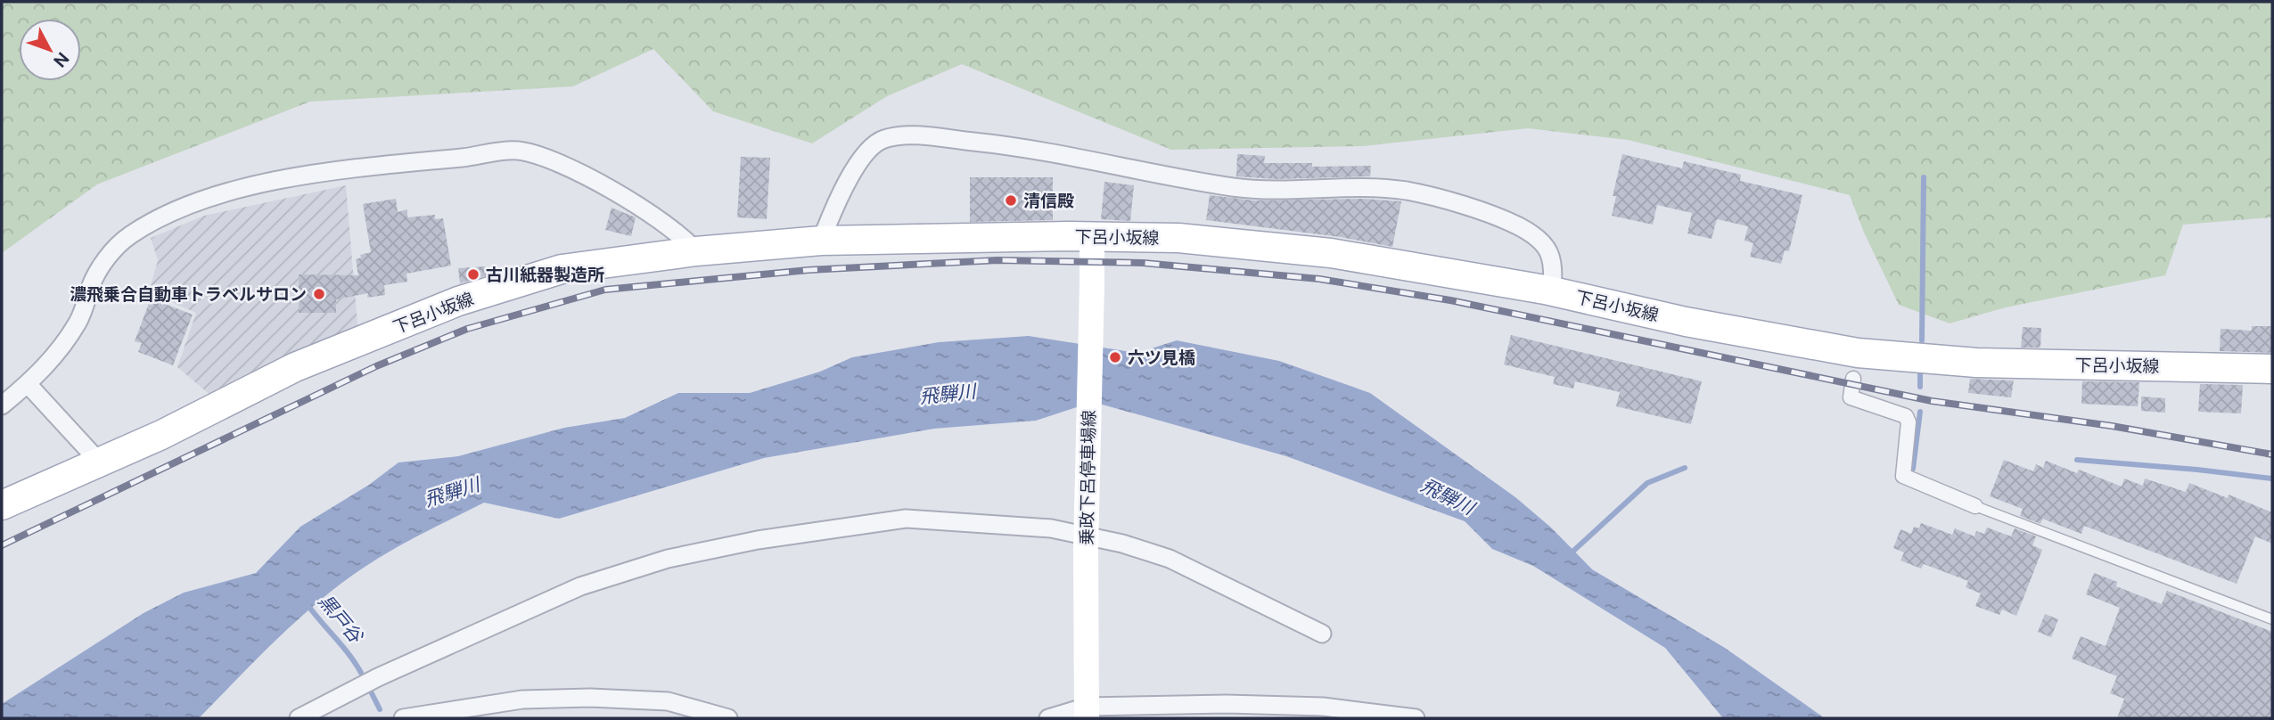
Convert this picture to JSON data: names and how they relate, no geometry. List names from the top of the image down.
{
  "streets": {
    "main road": ["下呂小坂線", "乗政下呂停車場線"]
  },
  "crossings": [
    ["下呂小坂線", "乗政下呂停車場線"]
  ],
  "water": ["飛騨川", "黒戸谷"],
  "places": [
    "清信殿",
    "古川紙器製造所",
    "濃飛乗合自動車トラベルサロン",
    "六ツ見橋"
  ],
  "north": "bottom right"
}
